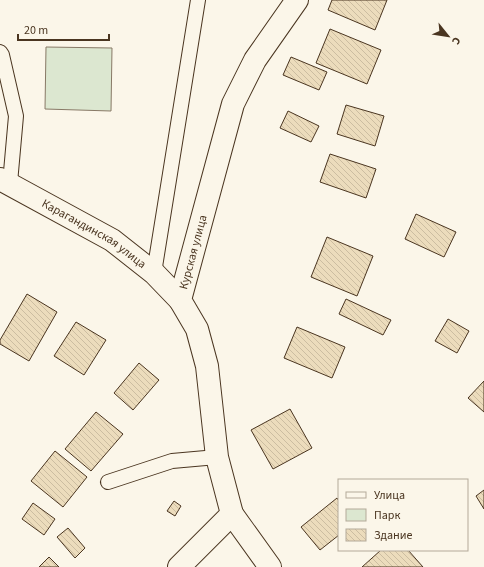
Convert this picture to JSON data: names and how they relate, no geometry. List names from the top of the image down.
{
  "streets": {
    "street": ["Карагандинская улица", "Курская улица"]
  },
  "crossings": [
    ["Карагандинская улица", "Курская улица"]
  ],
  "legend": ["Улица", "Парк", "Здание"],
  "scale_bar": "20 m",
  "north": "bottom right"
}
